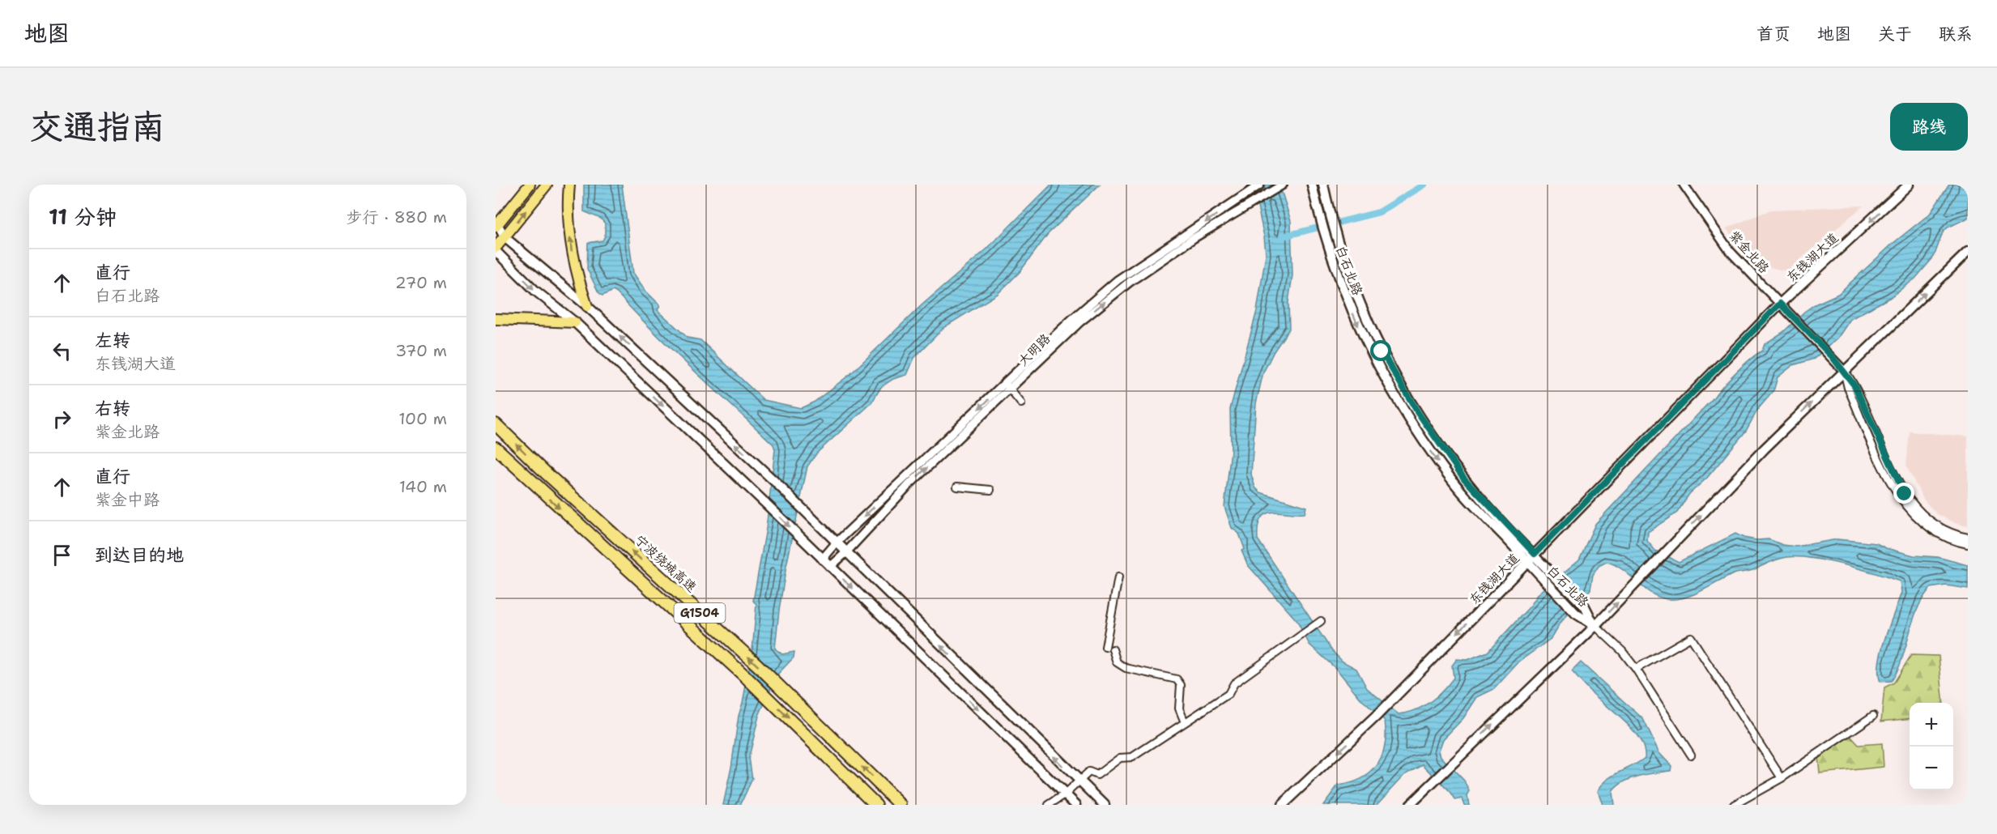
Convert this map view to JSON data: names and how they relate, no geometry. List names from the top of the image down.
{
  "streets": {
    "highway": ["宁波绕城高速", "G1504"],
    "main road": ["东钱湖大道", "白石北路"],
    "street": ["紫金北路", "大明路"]
  },
  "crossings": [
    ["紫金北路", "东钱湖大道"],
    ["东钱湖大道", "白石北路"]
  ],
  "one_way": ["东钱湖大道"],
  "page": {
    "header": "地图",
    "nav": [
      "首页",
      "地图",
      "关于",
      "联系"
    ],
    "buttons": "路线",
    "title": "交通指南",
    "heading": ["11 分钟", "步行 · 880 m"],
    "list": [
      ["直行", "白石北路", "270 m"],
      ["左转", "东钱湖大道", "370 m"],
      ["右转", "紫金北路", "100 m"],
      ["直行", "紫金中路", "140 m"],
      "到达目的地"
    ],
    "map_buttons": ["+", "−"]
  }
}
